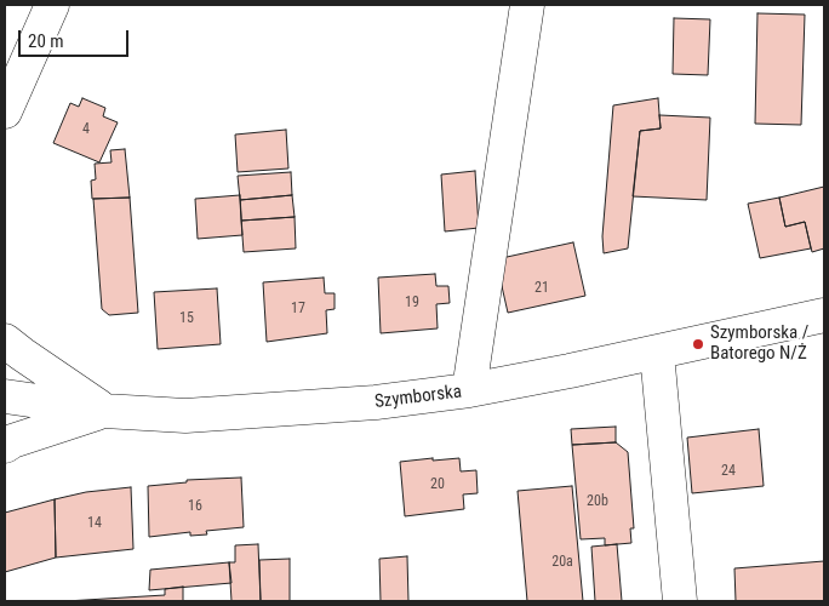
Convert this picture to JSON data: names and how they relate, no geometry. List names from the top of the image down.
{
  "streets": {
    "street": ["Szymborska"]
  },
  "places": ["Szymborska / Batorego N/Ż"],
  "house_numbers": [
    "4",
    "21",
    "19",
    "17",
    "15",
    "24",
    "20",
    "20b",
    "16",
    "14",
    "20a"
  ],
  "scale_bar": "20 m"
}
